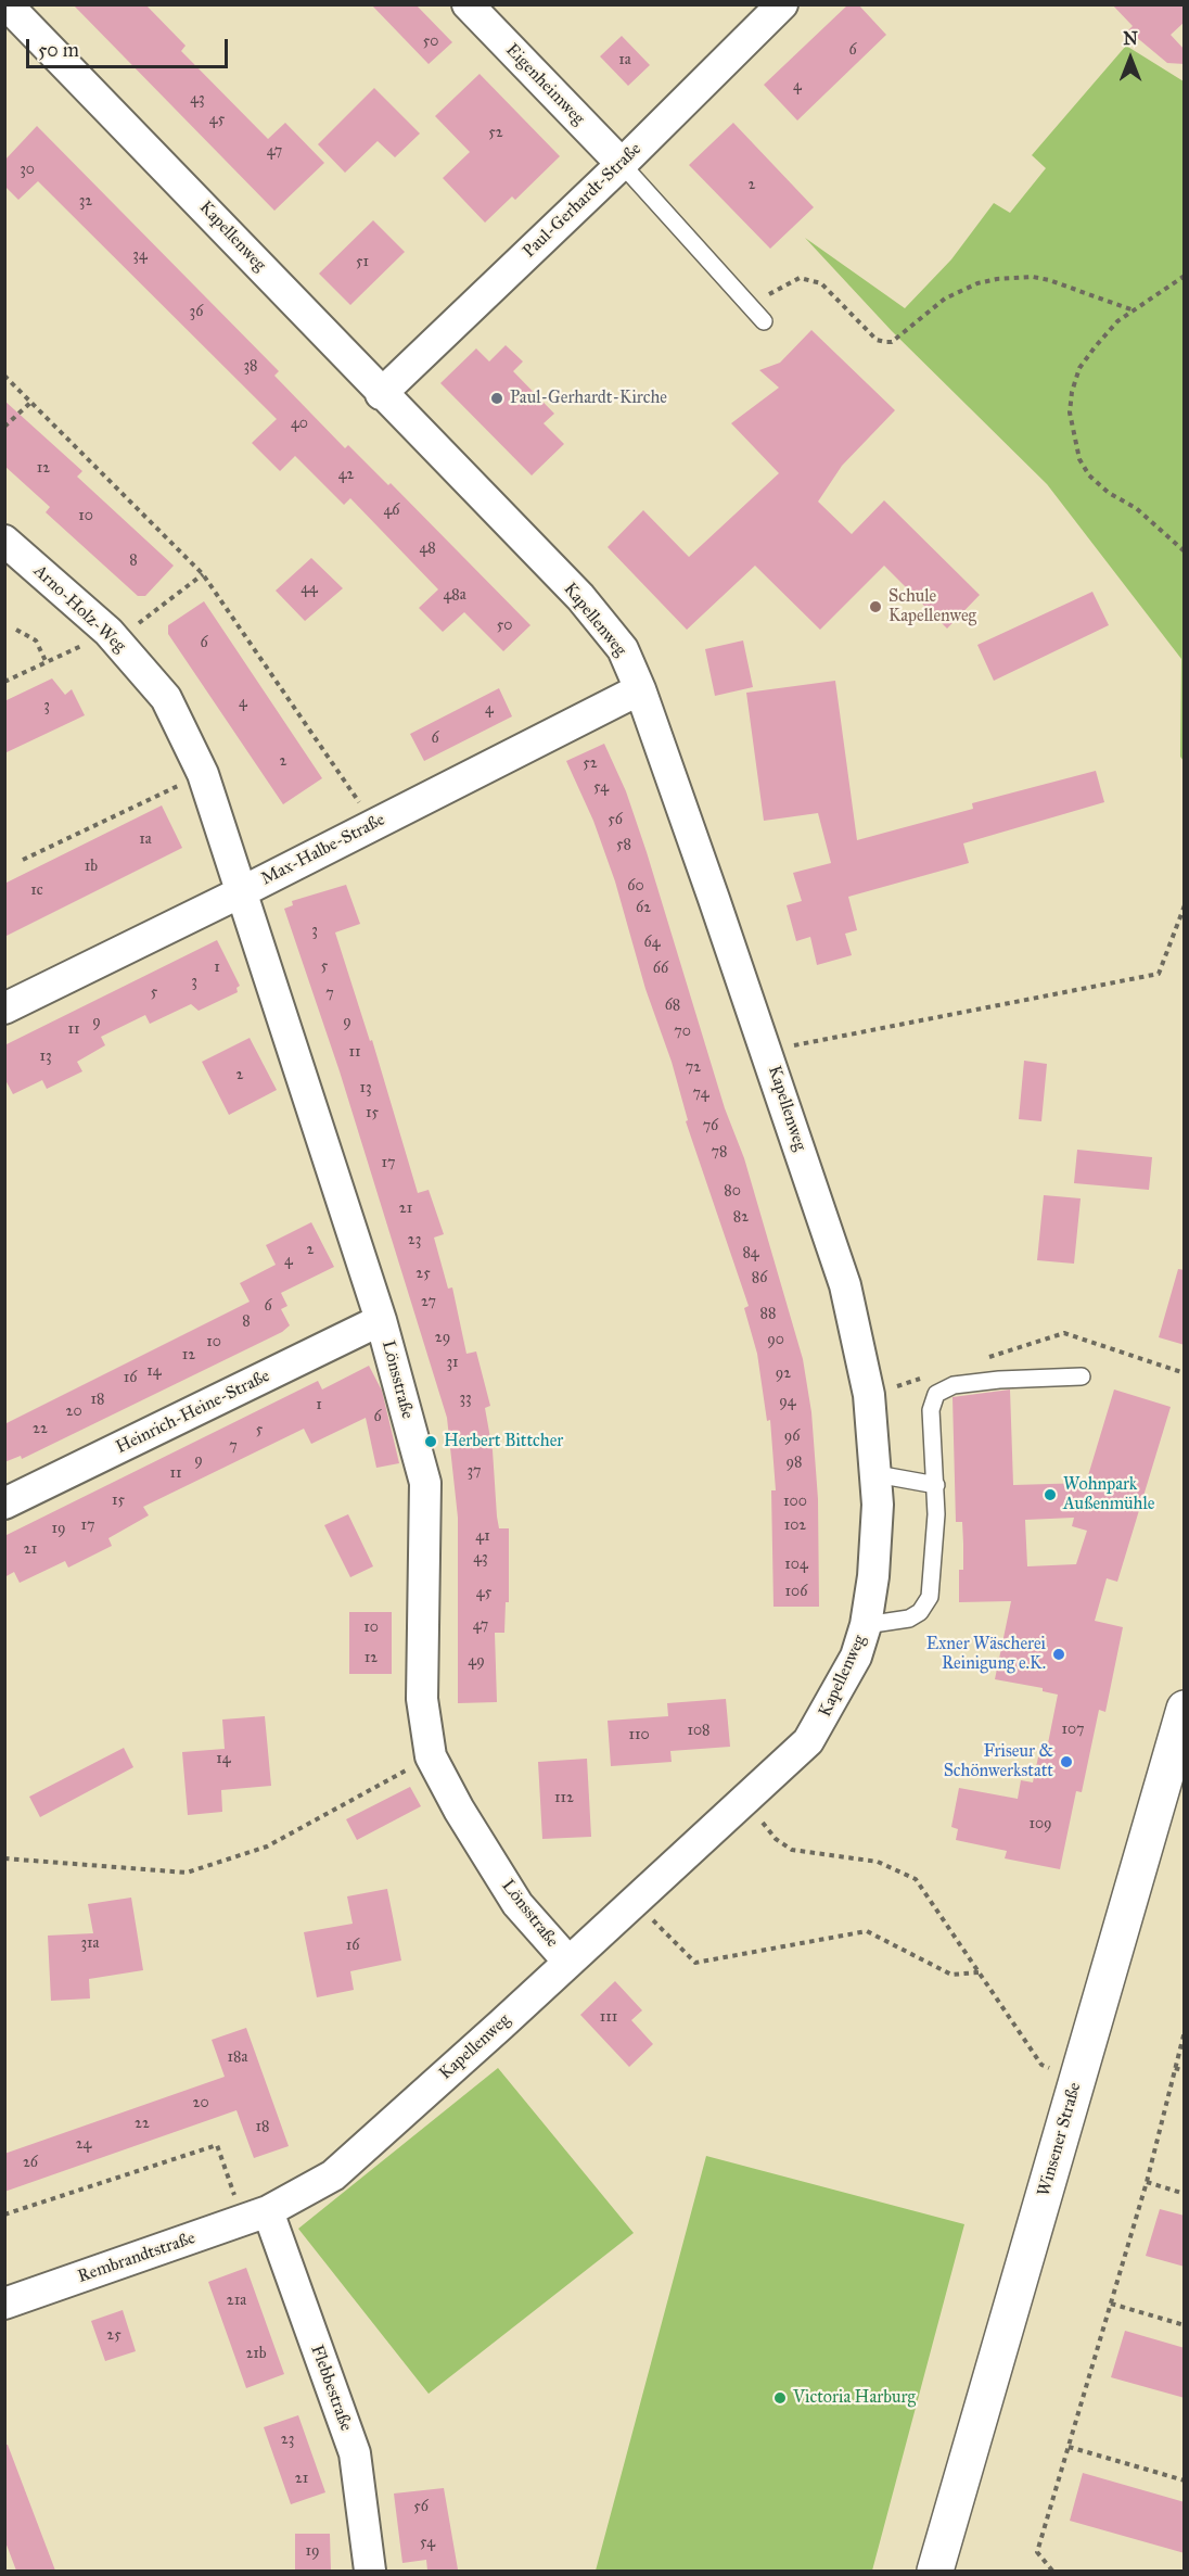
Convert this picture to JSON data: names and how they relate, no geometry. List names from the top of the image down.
{
  "streets": {
    "main road": ["Winsener Straße"],
    "street": [
      "Eigenheimweg",
      "Paul-Gerhardt-Straße",
      "Kapellenweg",
      "Arno-Holz-Weg",
      "Max-Halbe-Straße",
      "Lönsstraße",
      "Heinrich-Heine-Straße",
      "Rembrandtstraße",
      "Flebbestraße"
    ]
  },
  "crossings": [
    ["Eigenheimweg", "Paul-Gerhardt-Straße"],
    ["Paul-Gerhardt-Straße", "Kapellenweg"],
    ["Kapellenweg", "Max-Halbe-Straße"],
    ["Kapellenweg", "Lönsstraße"],
    ["Kapellenweg", "Rembrandtstraße"],
    ["Kapellenweg", "Flebbestraße"],
    ["Arno-Holz-Weg", "Max-Halbe-Straße"],
    ["Arno-Holz-Weg", "Lönsstraße"],
    ["Max-Halbe-Straße", "Lönsstraße"],
    ["Lönsstraße", "Heinrich-Heine-Straße"],
    ["Rembrandtstraße", "Flebbestraße"]
  ],
  "places": [
    "Paul-Gerhardt-Kirche",
    "Schule Kapellenweg",
    "Herbert Bittcher",
    "Wohnpark Außenmühle",
    "Exner Wäscherei Reinigung e.K.",
    "Friseur & Schönwerkstatt",
    "Victoria Harburg"
  ],
  "house_numbers": [
    "50",
    "6",
    "1a",
    "4",
    "43",
    "45",
    "52",
    "47",
    "30",
    "2",
    "32",
    "34",
    "51",
    "36",
    "38",
    "40",
    "12",
    "42",
    "46",
    "10",
    "48",
    "8",
    "44",
    "48a",
    "50",
    "6",
    "4",
    "3",
    "4",
    "6",
    "2",
    "52",
    "54",
    "56",
    "1a",
    "58",
    "1b",
    "60",
    "1c",
    "62",
    "3",
    "64",
    "5",
    "1",
    "66",
    "3",
    "5",
    "7",
    "68",
    "9",
    "9",
    "11",
    "70",
    "11",
    "13",
    "72",
    "2",
    "13",
    "74",
    "15",
    "76",
    "78",
    "17",
    "80",
    "21",
    "82",
    "23",
    "2",
    "84",
    "4",
    "25",
    "86",
    "27",
    "6",
    "88",
    "8",
    "29",
    "90",
    "10",
    "12",
    "31",
    "14",
    "92",
    "16",
    "33",
    "18",
    "94",
    "1",
    "20",
    "6",
    "22",
    "5",
    "96",
    "7",
    "9",
    "98",
    "37",
    "11",
    "15",
    "100",
    "17",
    "102",
    "19",
    "41",
    "21",
    "43",
    "104",
    "106",
    "45",
    "47",
    "10",
    "12",
    "49",
    "107",
    "108",
    "110",
    "14",
    "112",
    "109",
    "31a",
    "16",
    "111",
    "18a",
    "20",
    "22",
    "18",
    "24",
    "26",
    "21a",
    "25",
    "21b",
    "23",
    "21",
    "56",
    "54",
    "19"
  ],
  "scale_bar": "50 m",
  "north": "top"
}
